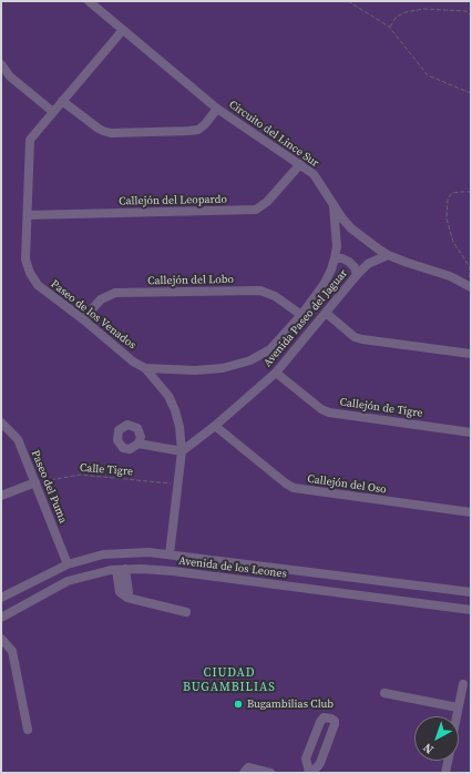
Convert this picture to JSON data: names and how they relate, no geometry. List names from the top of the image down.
{
  "streets": {
    "street": [
      "Circuito del Lince Sur",
      "Callejón del Leopardo",
      "Callejón del Lobo",
      "Paseo de los Venados",
      "Avenida Paseo del Jaguar",
      "Callejón de Tigre",
      "Callejón del Oso",
      "Paseo del Puma",
      "Avenida de los Leones"
    ],
    "path": ["Calle Tigre"]
  },
  "crossings": [
    ["Circuito del Lince Sur", "Callejón del Leopardo"],
    ["Circuito del Lince Sur", "Paseo de los Venados"],
    ["Circuito del Lince Sur", "Avenida Paseo del Jaguar"],
    ["Callejón del Leopardo", "Paseo de los Venados"],
    ["Callejón del Lobo", "Paseo de los Venados"],
    ["Callejón del Lobo", "Avenida Paseo del Jaguar"],
    ["Paseo de los Venados", "Avenida Paseo del Jaguar"],
    ["Paseo de los Venados", "Calle Tigre"],
    ["Paseo de los Venados", "Avenida de los Leones"],
    ["Avenida Paseo del Jaguar", "Callejón de Tigre"],
    ["Avenida Paseo del Jaguar", "Callejón del Oso"],
    ["Calle Tigre", "Paseo del Puma"],
    ["Paseo del Puma", "Avenida de los Leones"]
  ],
  "districts": ["CIUDAD BUGAMBILIAS"],
  "places": ["Bugambilias Club"],
  "north": "bottom left"
}
